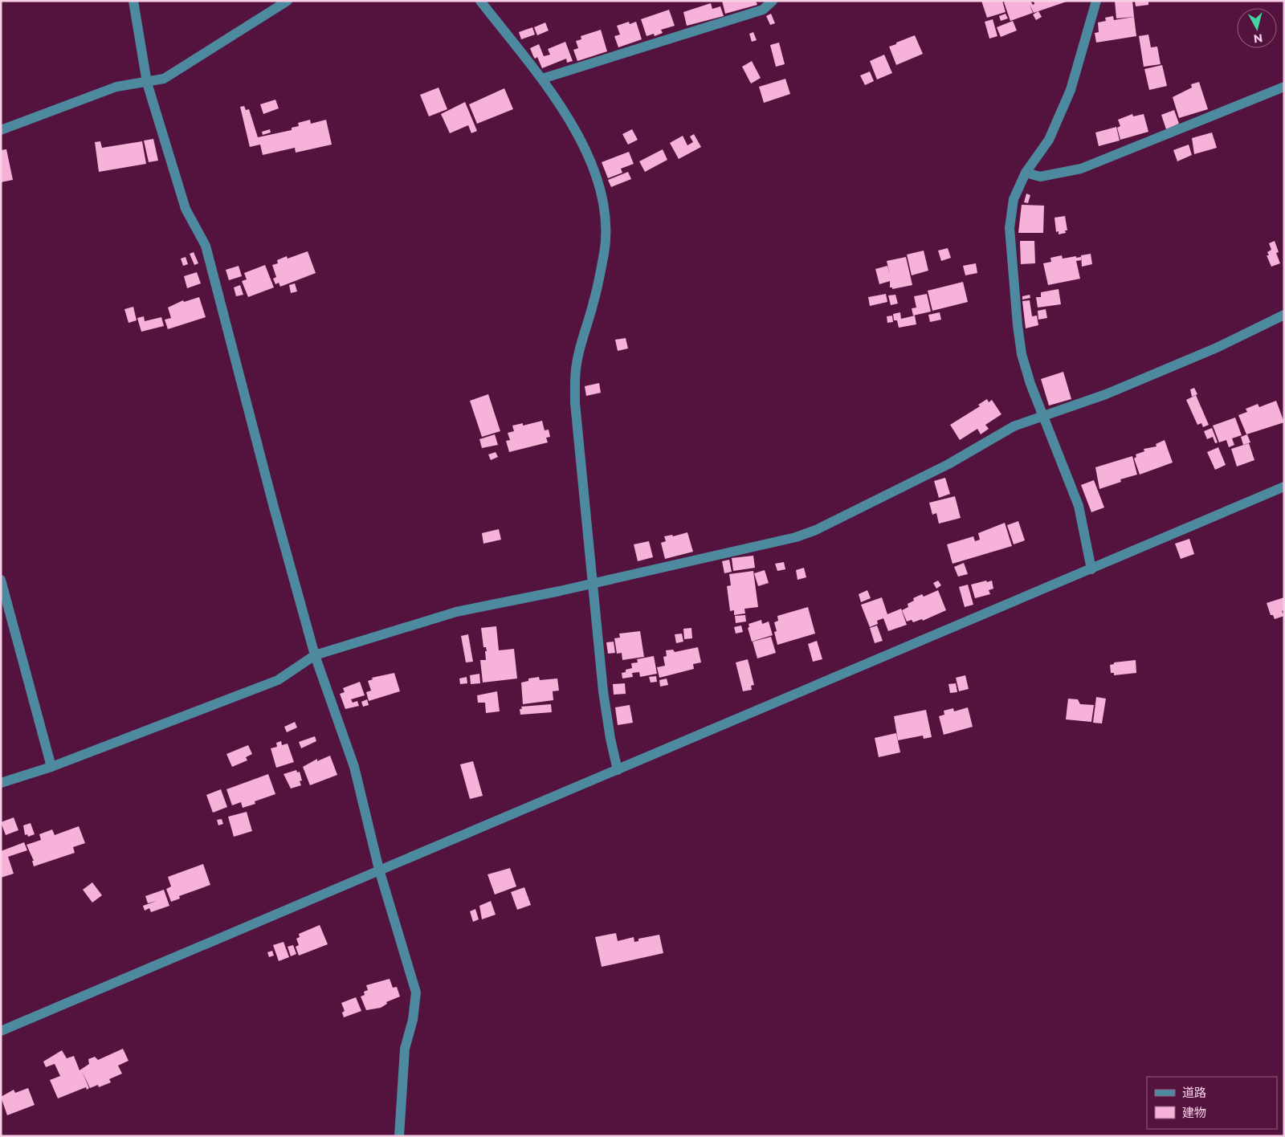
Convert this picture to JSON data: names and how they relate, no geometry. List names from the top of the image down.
{
  "legend": ["道路", "建物"],
  "north": "bottom"
}
